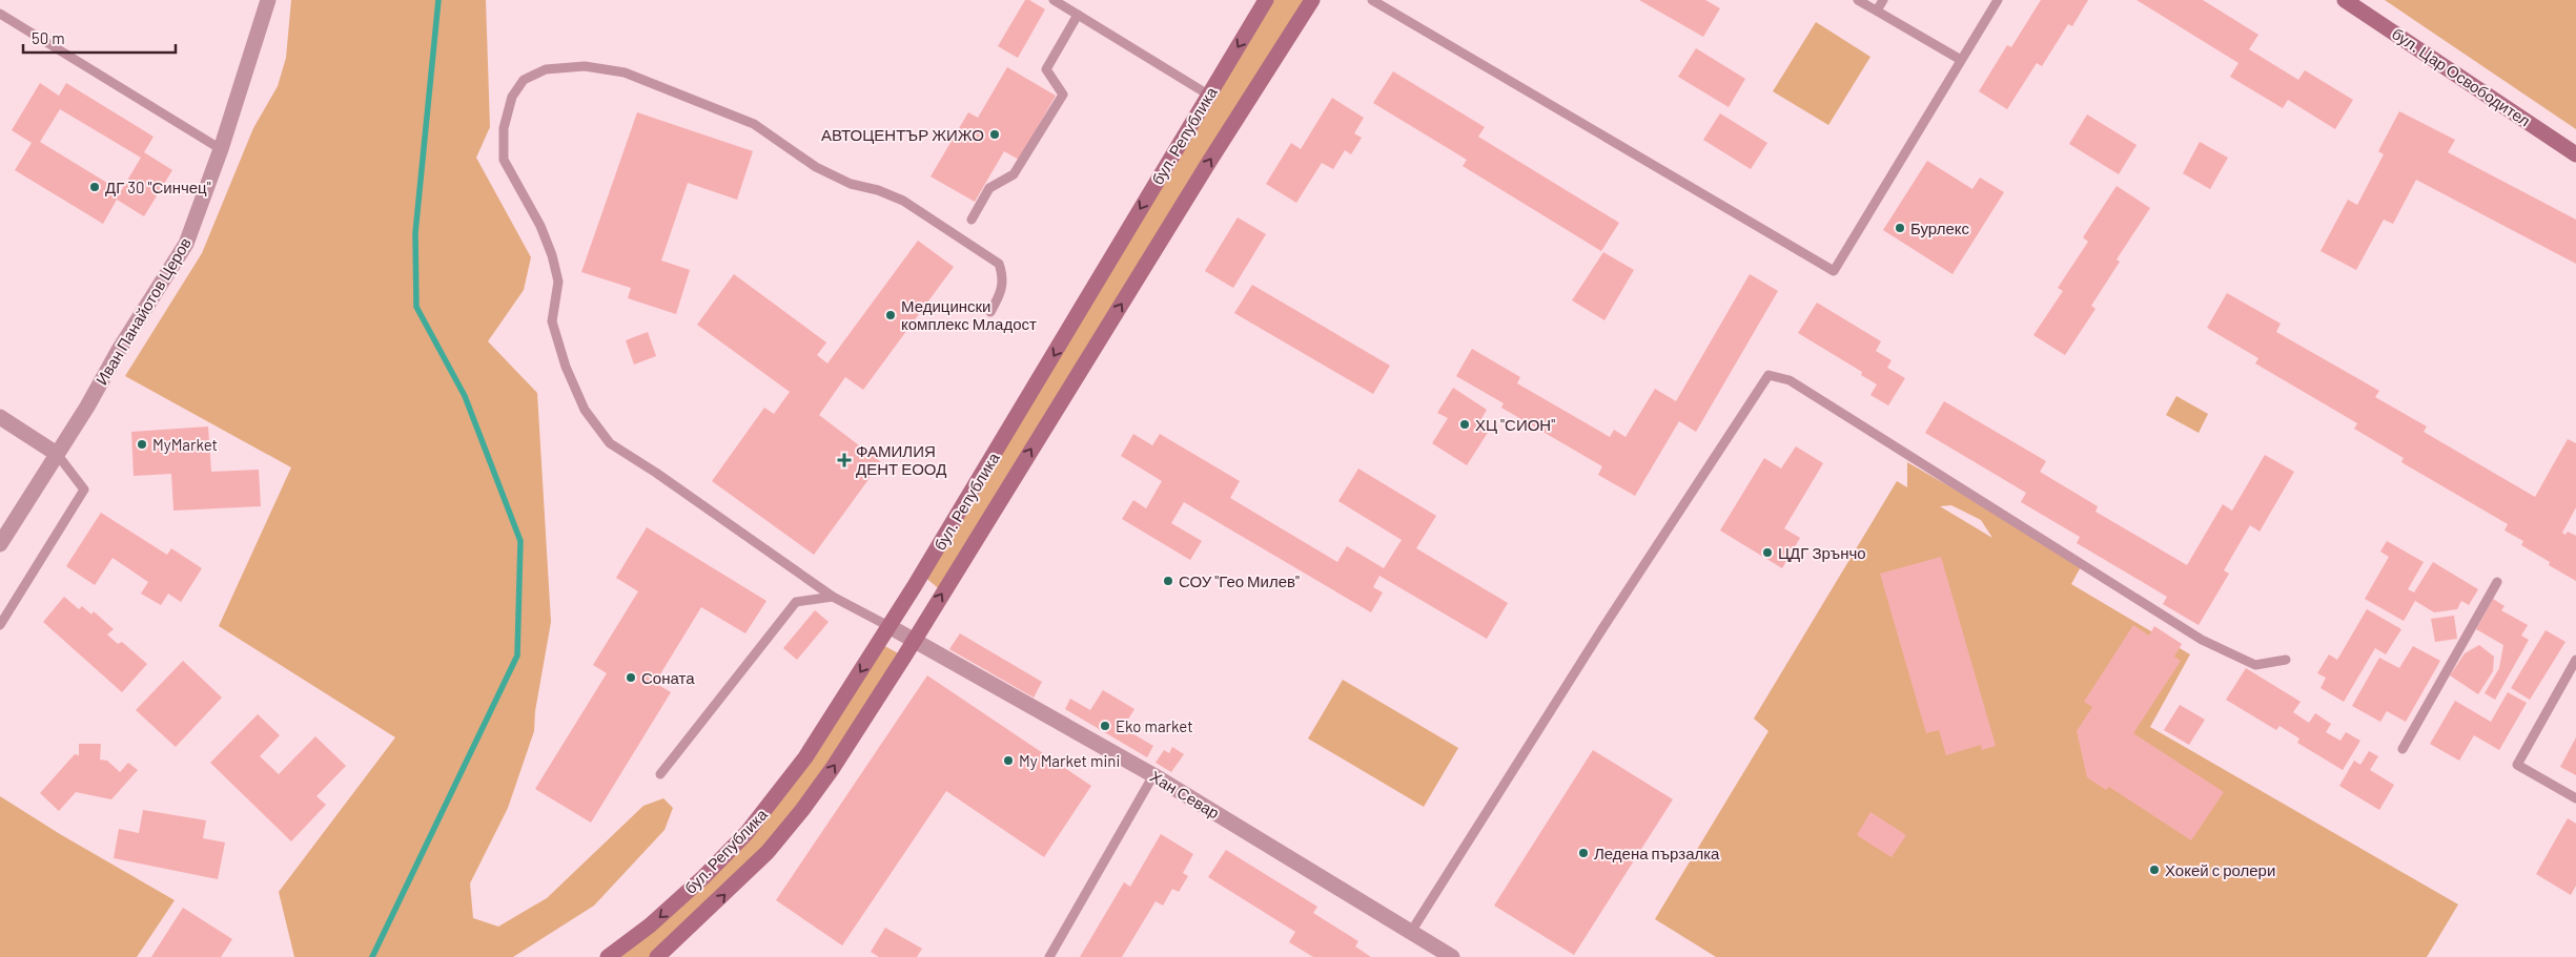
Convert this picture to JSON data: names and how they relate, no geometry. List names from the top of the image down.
{
  "streets": {
    "street": [
      "бул. Цар Освободител",
      "бул. Република",
      "Иван Панайотов Церов",
      "Хан Севар"
    ]
  },
  "crossings": [
    ["бул. Република", "Хан Севар"]
  ],
  "places": {
    "other": [
      "АВТОЦЕНТЪР ЖИЖО",
      "ДГ 30 \"Синчец\"",
      "Бурлекс",
      "Медицински комплекс Младост",
      "ХЦ \"СИОН\"",
      "MyMarket",
      "ЦДГ Зрънчо",
      "СОУ \"Гео Милев\"",
      "Соната",
      "Eko market",
      "My Market mini",
      "Ледена пързалка",
      "Хокей с ролери"
    ],
    "health": ["ФАМИЛИЯ ДЕНТ ЕООД"]
  },
  "scale_bar": "50 m"
}
